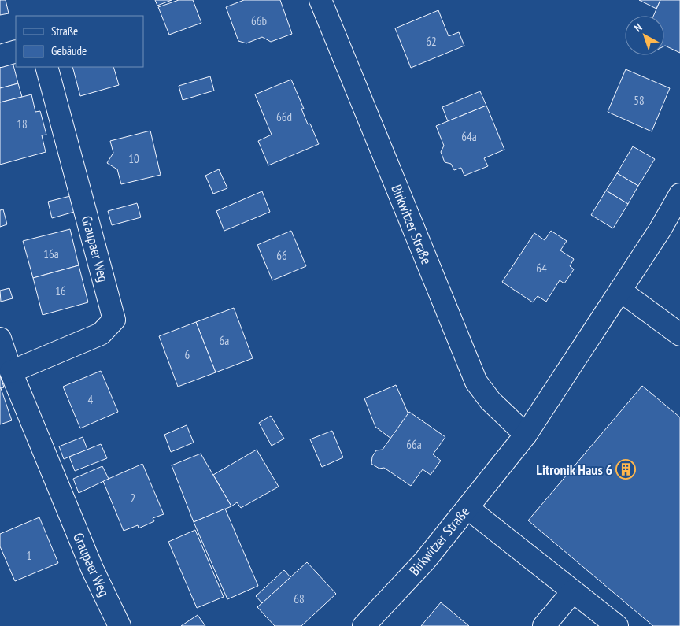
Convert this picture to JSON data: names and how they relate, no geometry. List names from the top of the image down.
{
  "streets": {
    "street": ["Birkwitzer Straße", "Graupaer Weg"]
  },
  "places": {
    "building": ["Litronik Haus 6"]
  },
  "house_numbers": [
    "66b",
    "62",
    "58",
    "66d",
    "18",
    "64a",
    "10",
    "16a",
    "66",
    "64",
    "16",
    "6a",
    "6",
    "4",
    "66a",
    "2",
    "1",
    "68"
  ],
  "legend": ["Straße", "Gebäude"],
  "north": "top left"
}
